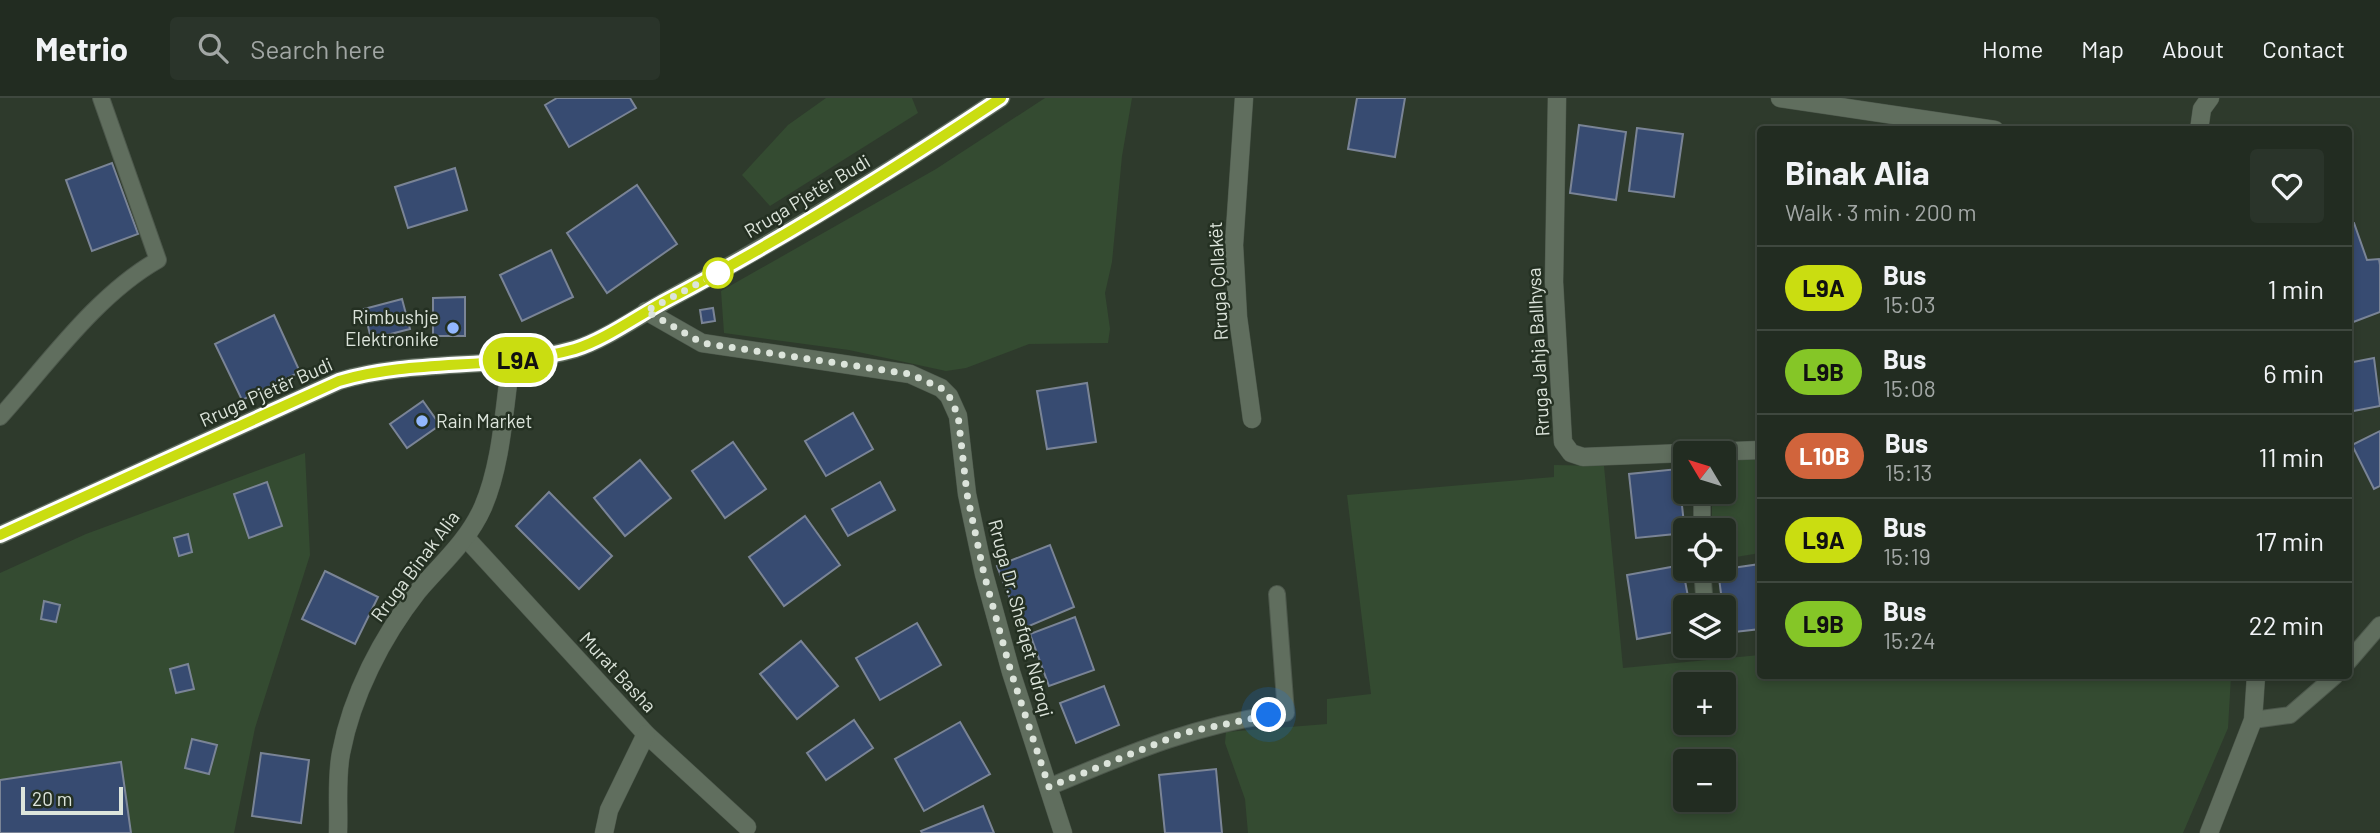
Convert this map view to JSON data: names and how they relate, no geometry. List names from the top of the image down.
{
  "streets": {
    "street": [
      "Rruga Pjetër Budi",
      "Rruga Çollakët",
      "Rruga Jahja Ballhysa",
      "Rruga Binak Alia",
      "Rruga Dr. Shefqet Ndroqi",
      "Murat Basha"
    ]
  },
  "crossings": [
    ["Rruga Pjetër Budi", "Rruga Binak Alia"],
    ["Rruga Pjetër Budi", "Rruga Dr. Shefqet Ndroqi"],
    ["Rruga Binak Alia", "Murat Basha"]
  ],
  "places": ["Rimbushje Elektronike", "Rain Market"],
  "lines": ["bus line L9A"],
  "scale_bar": "20 m",
  "north": "top left",
  "page": {
    "header": "Metrio",
    "search": "Search here",
    "nav": [
      "Home",
      "Map",
      "About",
      "Contact"
    ],
    "on_map": "L9A",
    "heading": ["Binak Alia", "Walk · 3 min · 200 m"],
    "list": [
      {
        "mark": "L9A",
        "name": "Bus",
        "note": "15:03",
        "value": "1 min"
      },
      {
        "mark": "L9B",
        "name": "Bus",
        "note": "15:08",
        "value": "6 min"
      },
      {
        "mark": "L10B",
        "name": "Bus",
        "note": "15:13",
        "value": "11 min"
      },
      {
        "mark": "L9A",
        "name": "Bus",
        "note": "15:19",
        "value": "17 min"
      },
      {
        "mark": "L9B",
        "name": "Bus",
        "note": "15:24",
        "value": "22 min"
      }
    ],
    "map_buttons": ["+", "−"],
    "scale": "20 m"
  }
}
